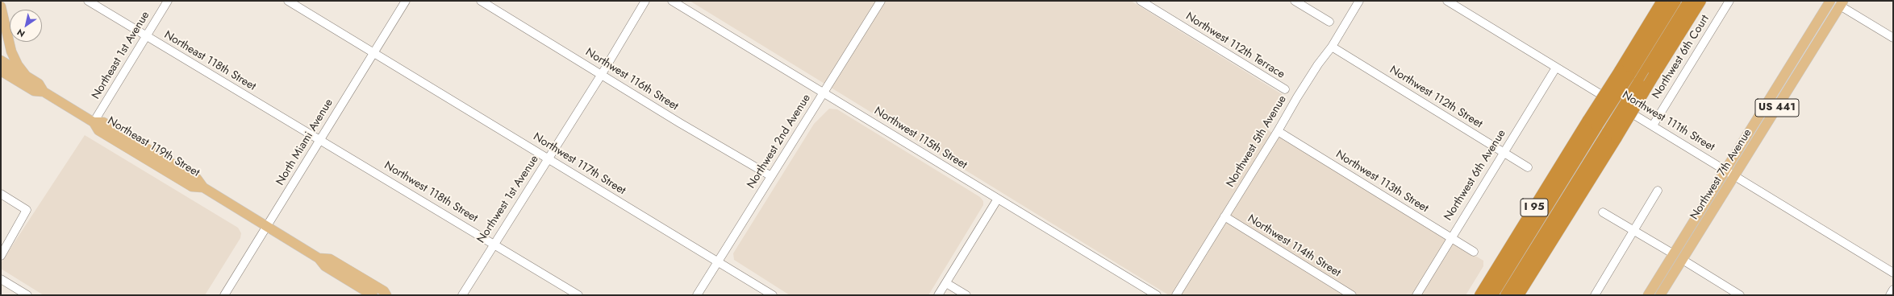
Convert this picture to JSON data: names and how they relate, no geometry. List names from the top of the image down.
{
  "streets": {
    "highway": ["I 95"],
    "main road": ["US 441", "Northeast 119th Street", "Northwest 7th Avenue"],
    "street": [
      "Northwest 112th Terrace",
      "Northeast 1st Avenue",
      "Northwest 6th Court",
      "Northeast 118th Street",
      "Northwest 116th Street",
      "Northwest 112th Street",
      "Northwest 111th Street",
      "Northwest 115th Street",
      "Northwest 2nd Avenue",
      "Northwest 5th Avenue",
      "North Miami Avenue",
      "Northwest 117th Street",
      "Northwest 6th Avenue",
      "Northwest 113th Street",
      "Northwest 118th Street",
      "Northwest 1st Avenue",
      "Northwest 114th Street"
    ]
  },
  "crossings": [
    ["Northeast 1st Avenue", "Northeast 118th Street"],
    ["Northeast 1st Avenue", "Northeast 119th Street"],
    ["Northwest 6th Court", "Northwest 111th Street"],
    ["Northeast 118th Street", "North Miami Avenue"],
    ["Northeast 118th Street", "Northwest 118th Street"],
    ["Northwest 116th Street", "Northwest 2nd Avenue"],
    ["Northwest 116th Street", "Northwest 1st Avenue"],
    ["Northwest 112th Street", "Northwest 5th Avenue"],
    ["Northwest 112th Street", "Northwest 6th Avenue"],
    ["Northwest 111th Street", "Northwest 7th Avenue"],
    ["Northwest 111th Street", "Northwest 6th Avenue"],
    ["Northwest 115th Street", "Northwest 2nd Avenue"],
    ["Northwest 2nd Avenue", "Northwest 117th Street"],
    ["Northwest 5th Avenue", "Northwest 113th Street"],
    ["Northwest 5th Avenue", "Northwest 114th Street"],
    ["North Miami Avenue", "Northeast 119th Street"],
    ["North Miami Avenue", "Northwest 117th Street"],
    ["North Miami Avenue", "Northwest 118th Street"],
    ["Northwest 117th Street", "Northwest 1st Avenue"],
    ["Northwest 6th Avenue", "Northwest 113th Street"],
    ["Northwest 118th Street", "Northwest 1st Avenue"]
  ],
  "north": "bottom left"
}
